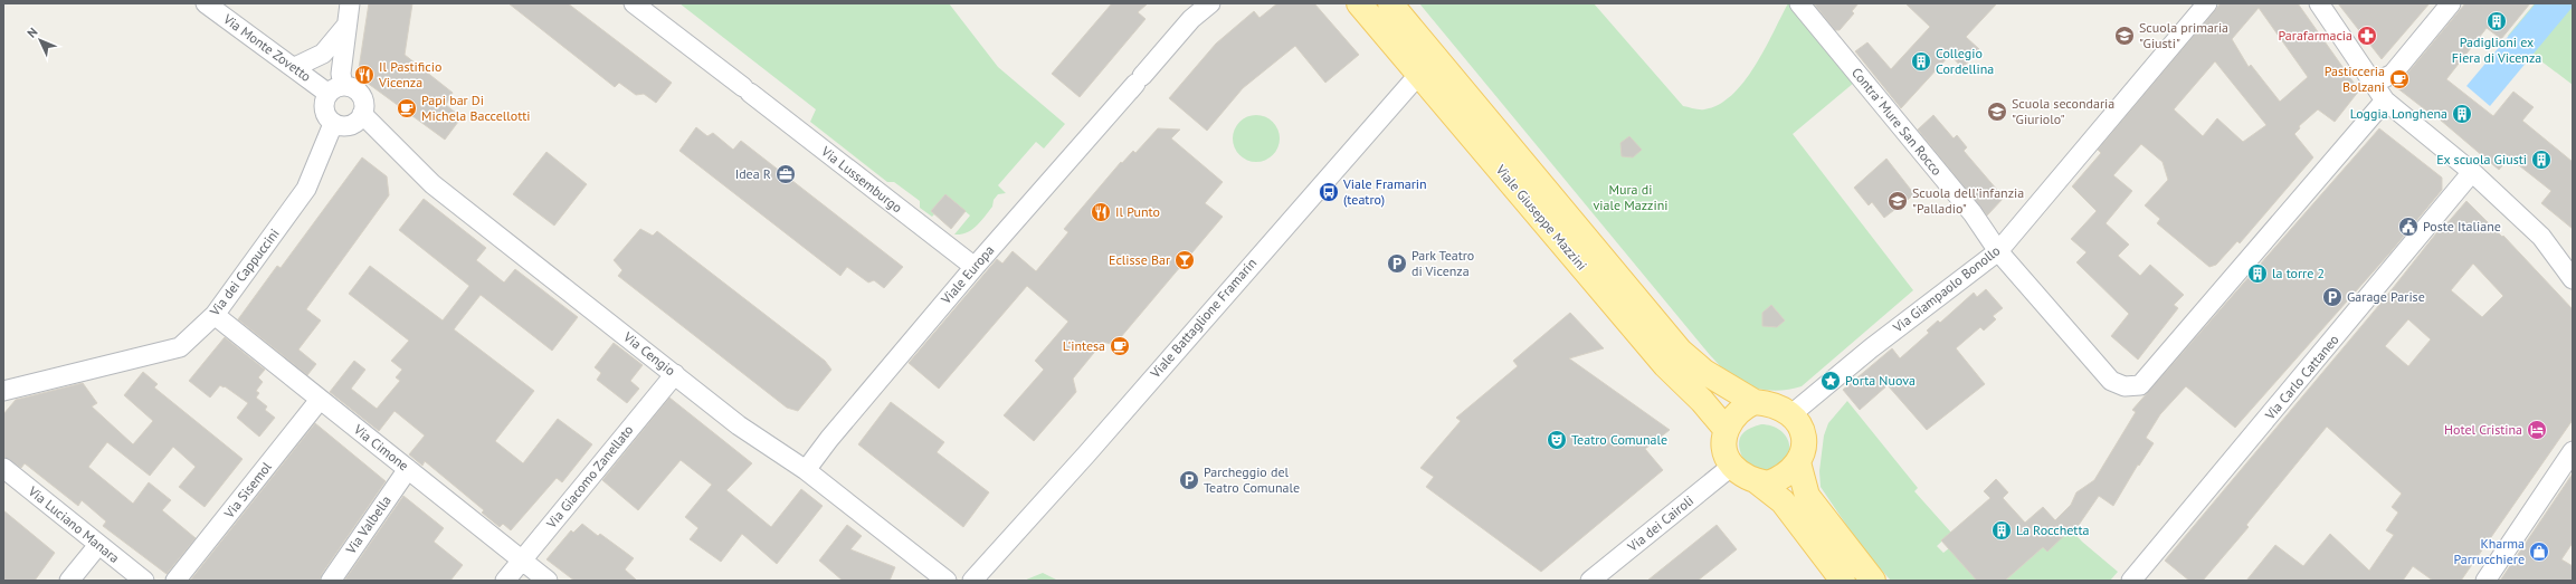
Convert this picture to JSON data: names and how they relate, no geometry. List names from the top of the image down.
{
  "streets": {
    "main road": ["Viale Giuseppe Mazzini"],
    "street": [
      "Via Monte Zovetto",
      "Contra' Mure San Rocco",
      "Via Lussemburgo",
      "Via dei Cappuccini",
      "Viale Europa",
      "Via Giampaolo Bonollo",
      "Viale Battaglione Framarin",
      "Via Cengio",
      "Via Carlo Cattaneo",
      "Via Cimone",
      "Via Giacomo Zanellato",
      "Via Sisemol",
      "Via dei Cairoli",
      "Via Luciano Manara",
      "Via Valbella"
    ]
  },
  "crossings": [
    ["Via Monte Zovetto", "Via dei Cappuccini"],
    ["Via Monte Zovetto", "Via Cengio"],
    ["Contra' Mure San Rocco", "Via Giampaolo Bonollo"],
    ["Via Lussemburgo", "Viale Europa"],
    ["Viale Giuseppe Mazzini", "Via Giampaolo Bonollo"],
    ["Viale Giuseppe Mazzini", "Viale Battaglione Framarin"],
    ["Viale Giuseppe Mazzini", "Via dei Cairoli"],
    ["Via dei Cappuccini", "Via Cengio"],
    ["Via dei Cappuccini", "Via Cimone"],
    ["Viale Europa", "Via Cengio"],
    ["Via Giampaolo Bonollo", "Via dei Cairoli"],
    ["Via Cengio", "Via Giacomo Zanellato"],
    ["Via Cimone", "Via Giacomo Zanellato"],
    ["Via Cimone", "Via Sisemol"],
    ["Via Cimone", "Via Valbella"]
  ],
  "parks": ["Mura di viale Mazzini"],
  "places": {
    "building": [
      "Padiglioni ex Fiera di Vicenza",
      "Collegio Cordellina",
      "Loggia Longhena",
      "Ex scuola Giusti",
      "la torre 2",
      "La Rocchetta"
    ],
    "school or university": ["Scuola primaria \"Giusti\"", "Scuola secondaria \"Giuriolo\"", "Scuola dell'infanzia \"Palladio\""],
    "pharmacy": ["Parafarmacia"],
    "restaurant": ["Il Pastificio Vicenza", "Il Punto"],
    "cafe": ["Pasticceria Bolzani", "Papi bar Di Michela Baccellotti", "L'intesa"],
    "office": ["Idea R"],
    "bus stop": ["Viale Framarin (teatro)"],
    "public building": ["Poste Italiane"],
    "bar": ["Eclisse Bar"],
    "parking": ["Park Teatro di Vicenza", "Garage Parise", "Parcheggio del Teatro Comunale"],
    "place": ["Porta Nuova"],
    "hotel": ["Hotel Cristina"],
    "theatre": ["Teatro Comunale"],
    "shop": ["Kharma Parrucchiere"]
  },
  "north": "top left"
}
